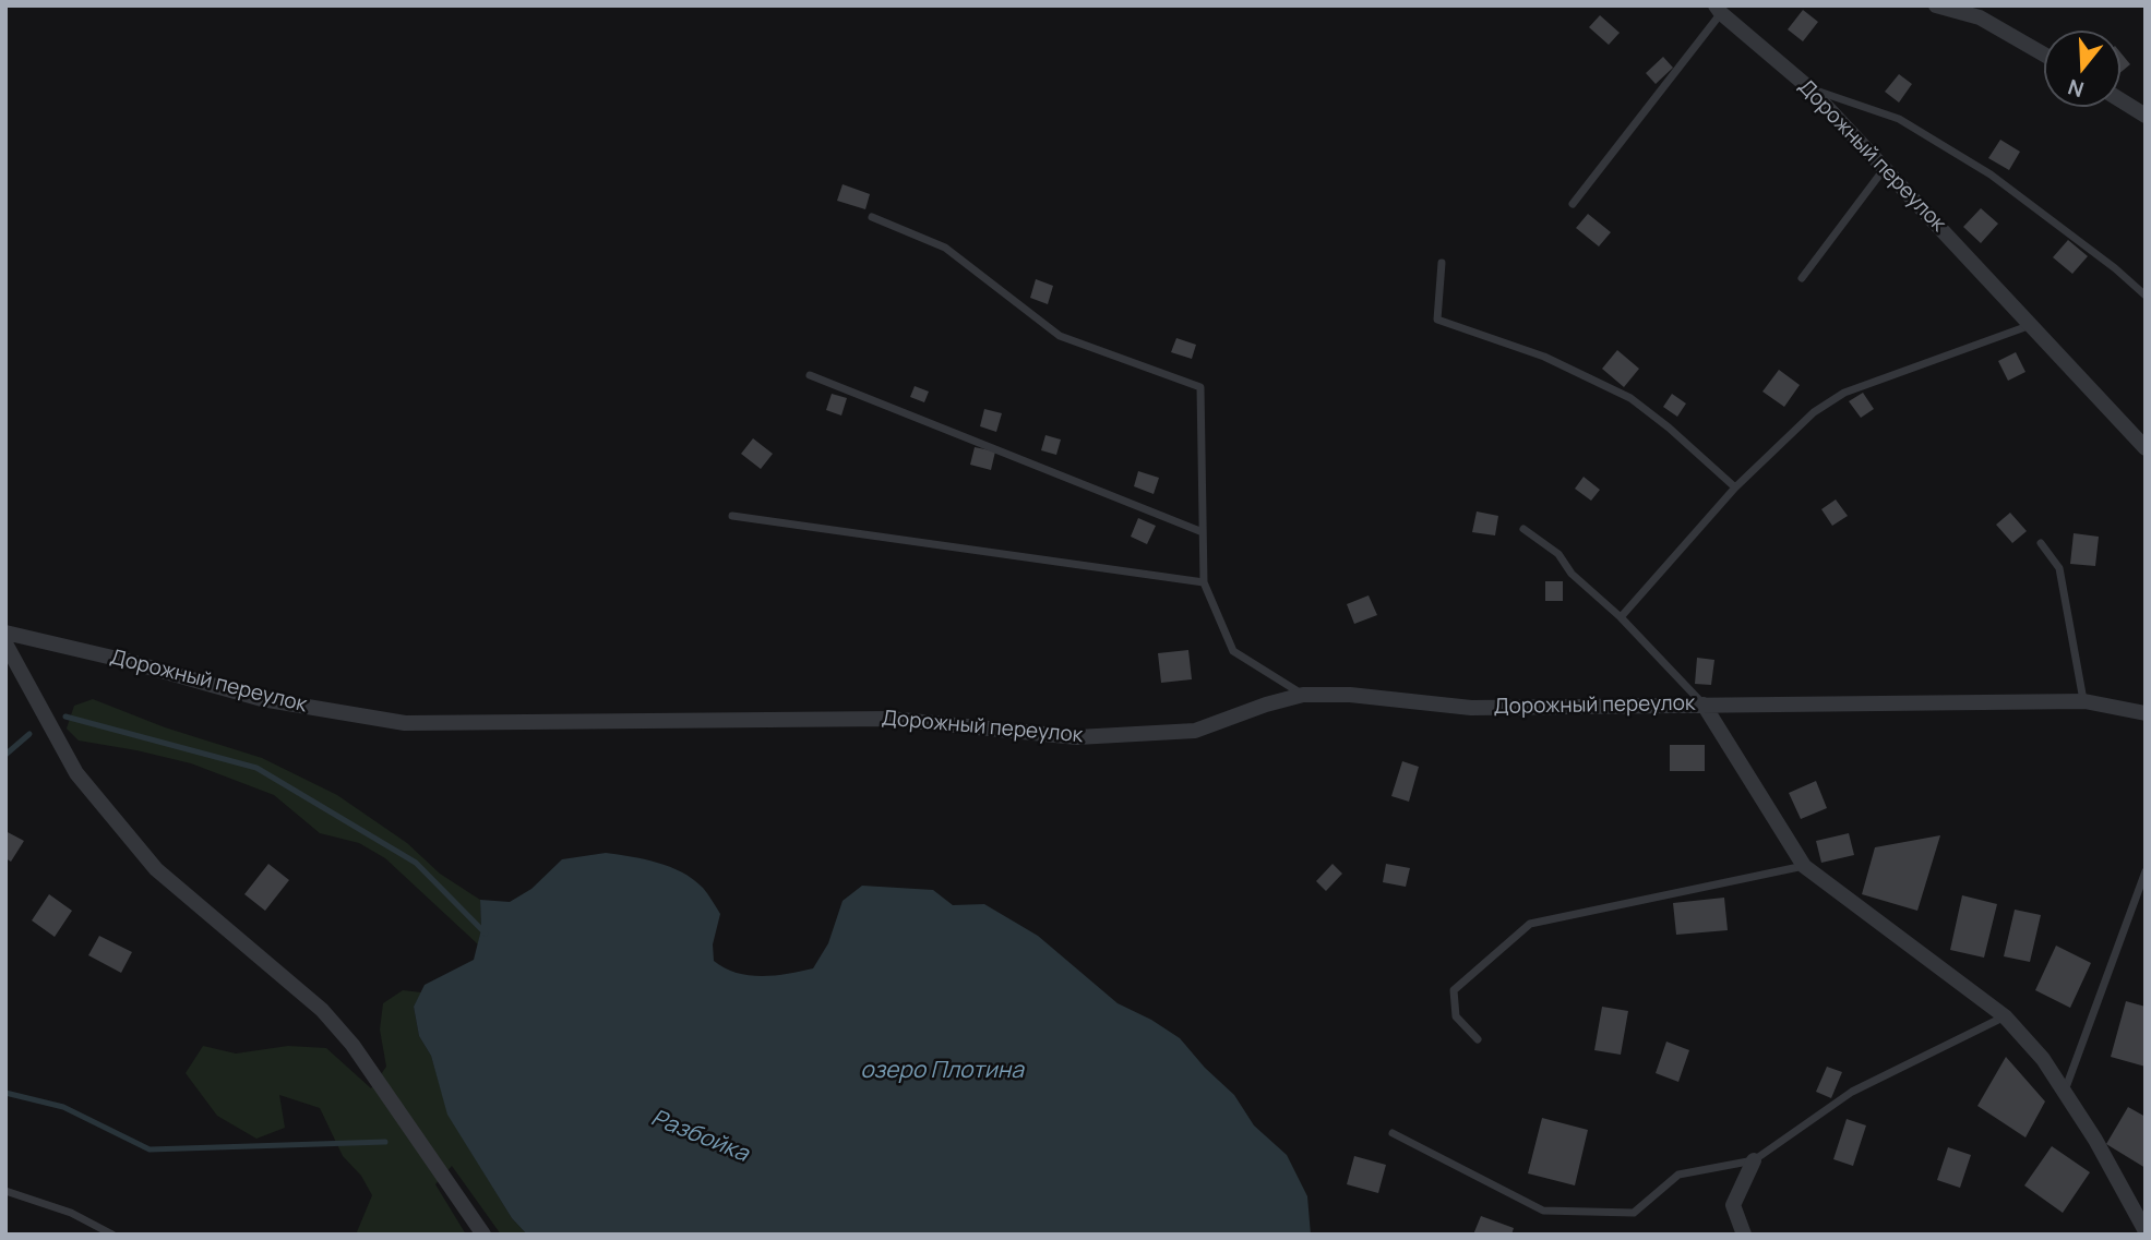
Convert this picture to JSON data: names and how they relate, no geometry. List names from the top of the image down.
{
  "streets": {
    "street": ["Дорожный переулок"]
  },
  "water": ["озеро Плотина", "Разбойка"],
  "north": "bottom"
}
